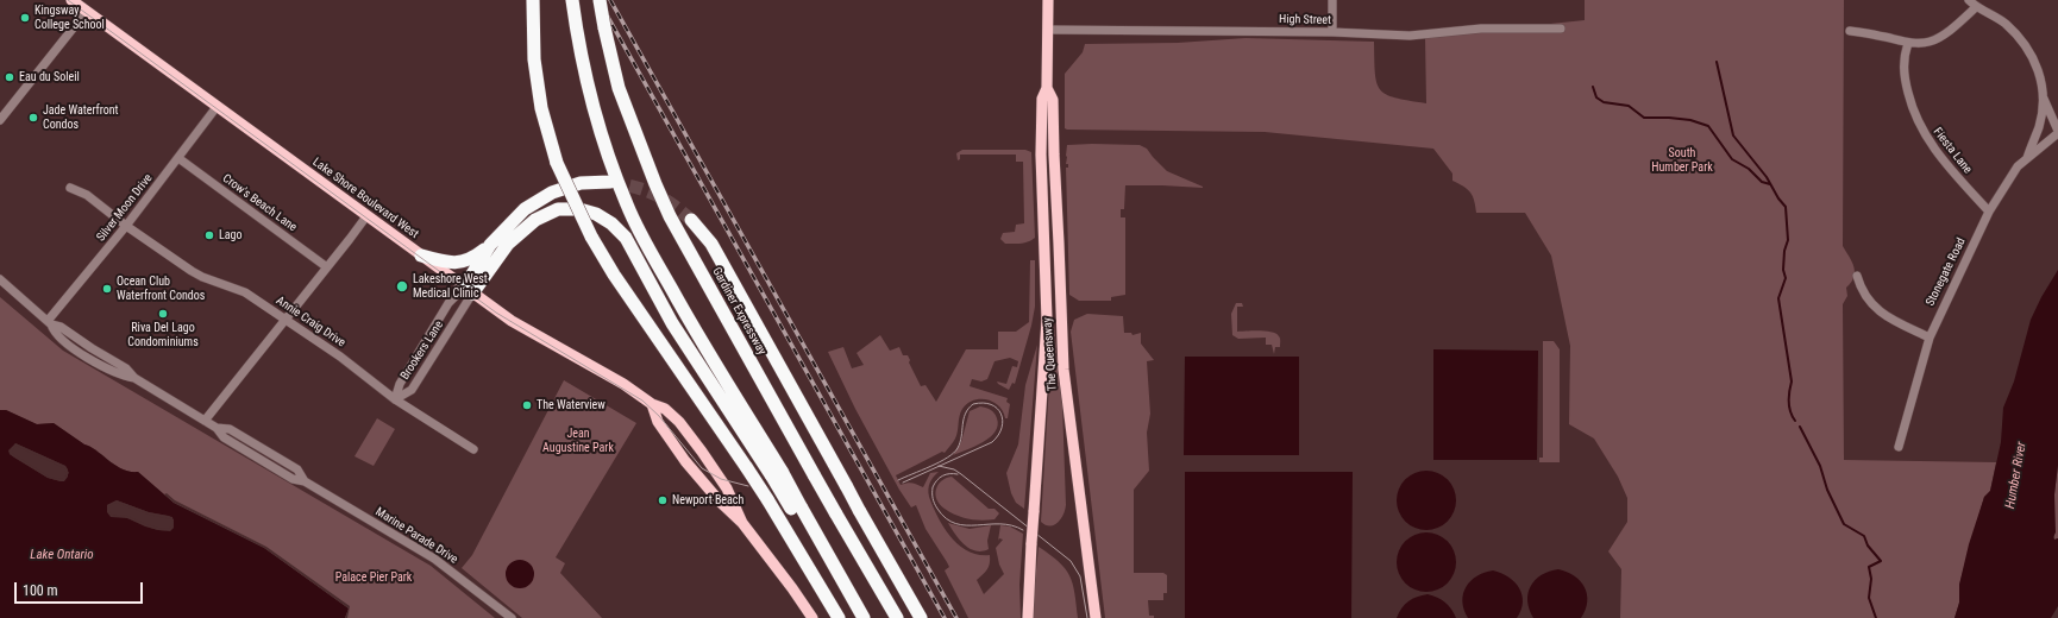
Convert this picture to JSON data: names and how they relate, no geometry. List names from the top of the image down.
{
  "streets": {
    "highway": ["Gardiner Expressway"],
    "main road": ["Lake Shore Boulevard West", "The Queensway"],
    "street": [
      "High Street",
      "Fiesta Lane",
      "Crow's Beach Lane",
      "Silver Moon Drive",
      "Stonegate Road",
      "Annie Craig Drive",
      "Brookers Lane",
      "Marine Parade Drive"
    ]
  },
  "crossings": [
    ["High Street", "The Queensway"],
    ["Fiesta Lane", "Stonegate Road"],
    ["Lake Shore Boulevard West", "Silver Moon Drive"],
    ["Lake Shore Boulevard West", "Brookers Lane"],
    ["Crow's Beach Lane", "Silver Moon Drive"],
    ["Silver Moon Drive", "Annie Craig Drive"],
    ["Silver Moon Drive", "Marine Parade Drive"],
    ["Annie Craig Drive", "Brookers Lane"]
  ],
  "water": ["Humber River", "Lake Ontario"],
  "parks": ["South Humber Park", "Jean Augustine Park", "Palace Pier Park"],
  "places": [
    "Kingsway College School",
    "Eau du Soleil",
    "Jade Waterfront Condos",
    "Lago",
    "Lakeshore West Medical Clinic",
    "Ocean Club Waterfront Condos",
    "Riva Del Lago Condominiums",
    "The Waterview",
    "Newport Beach"
  ],
  "scale_bar": "100 m"
}
